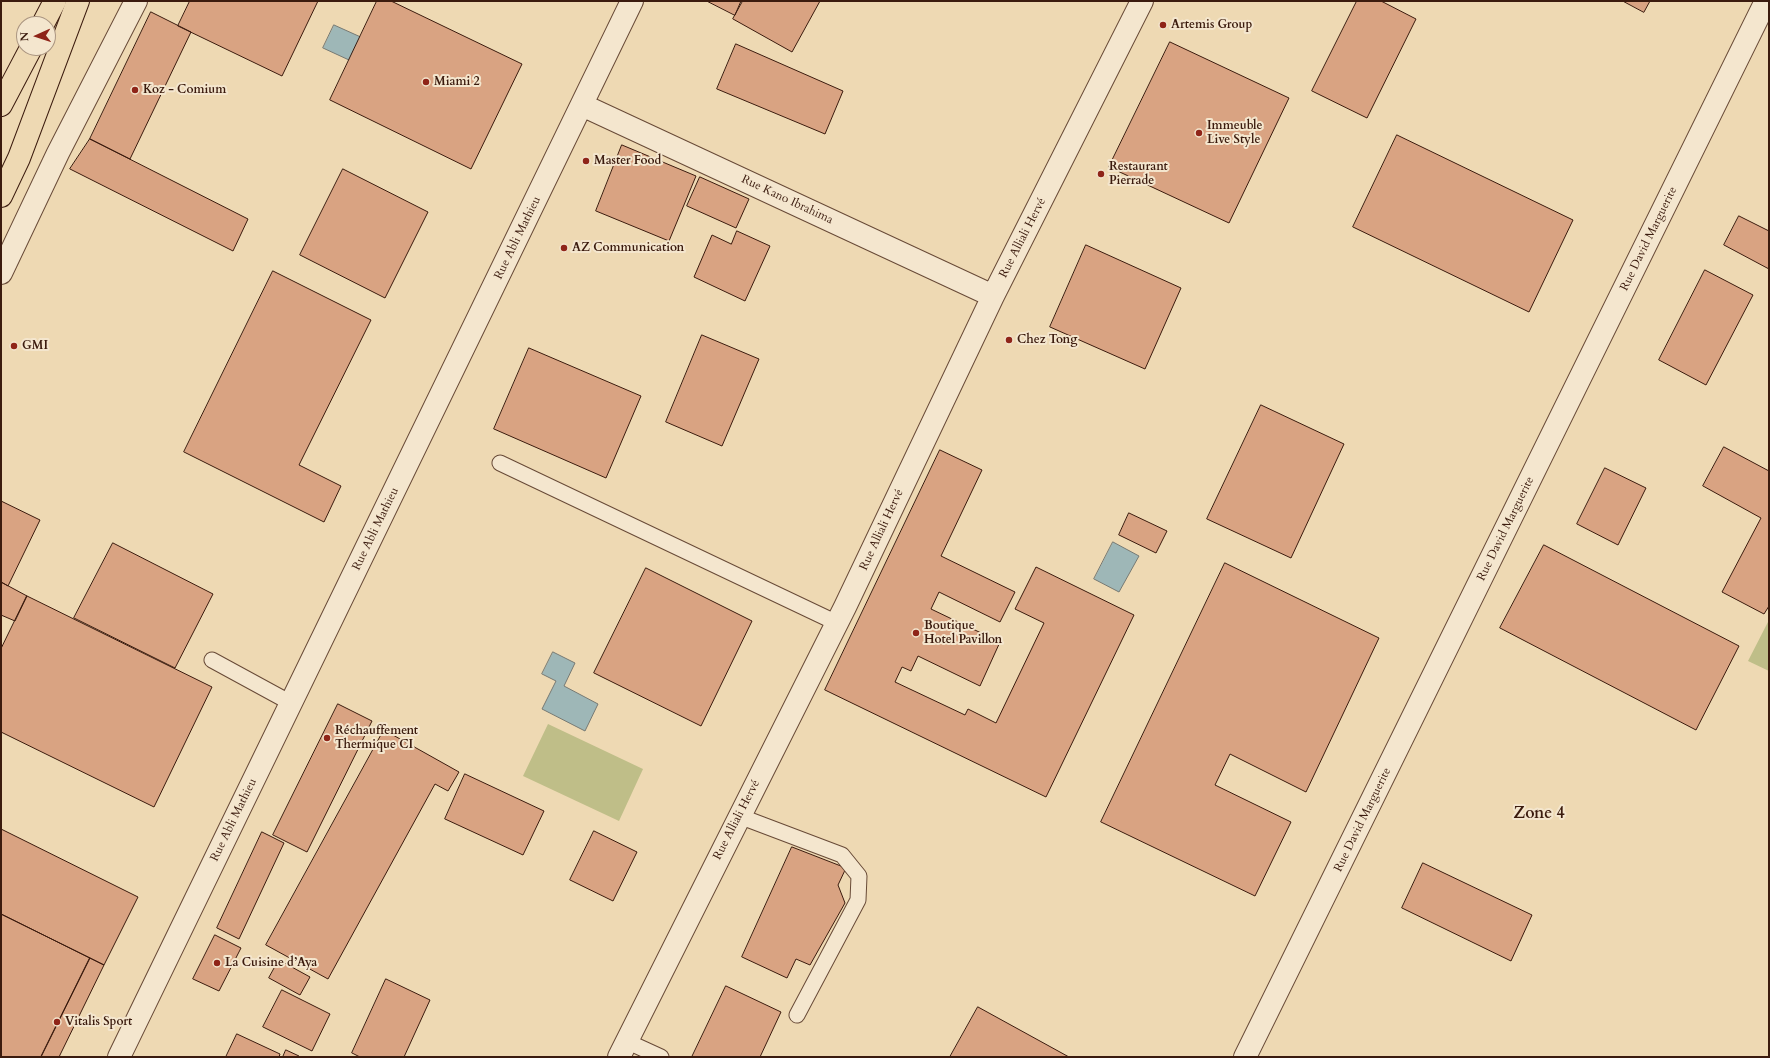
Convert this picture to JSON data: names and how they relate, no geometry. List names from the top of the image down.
{
  "streets": {
    "street": [
      "Rue Kano Ibrahima",
      "Rue Abli Mathieu",
      "Rue Alliali Hervé",
      "Rue David Marguerite"
    ]
  },
  "crossings": [
    ["Rue Kano Ibrahima", "Rue Abli Mathieu"],
    ["Rue Kano Ibrahima", "Rue Alliali Hervé"]
  ],
  "districts": ["Zone 4"],
  "places": [
    "Artemis Group",
    "Miami 2",
    "Koz - Comium",
    "Immeuble Live Style",
    "Master Food",
    "Restaurant Pierrade",
    "AZ Communication",
    "Chez Tong",
    "GMI",
    "Boutique Hotel Pavillon",
    "Réchauffement Thermique CI",
    "La Cuisine d’Aya",
    "Vitalis Sport"
  ],
  "north": "left"
}
